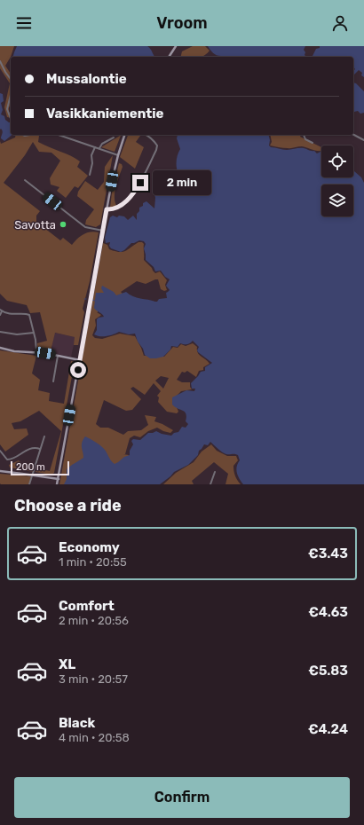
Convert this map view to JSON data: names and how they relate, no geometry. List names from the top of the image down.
{
  "places": ["Savotta"],
  "scale_bar": "200 m",
  "page": {
    "header": "Vroom",
    "banner": ["Mussalontie", "Vasikkaniementie"],
    "bubble": "2 min",
    "scale": "200 m",
    "heading": "Choose a ride",
    "list": [
      {
        "name": "Economy",
        "note": "1 min · 20:55",
        "value": "€3.43"
      },
      {
        "name": "Comfort",
        "note": "2 min · 20:56",
        "value": "€4.63"
      },
      {
        "name": "XL",
        "note": "3 min · 20:57",
        "value": "€5.83"
      },
      {
        "name": "Black",
        "note": "4 min · 20:58",
        "value": "€4.24"
      }
    ],
    "buttons": "Confirm"
  }
}
